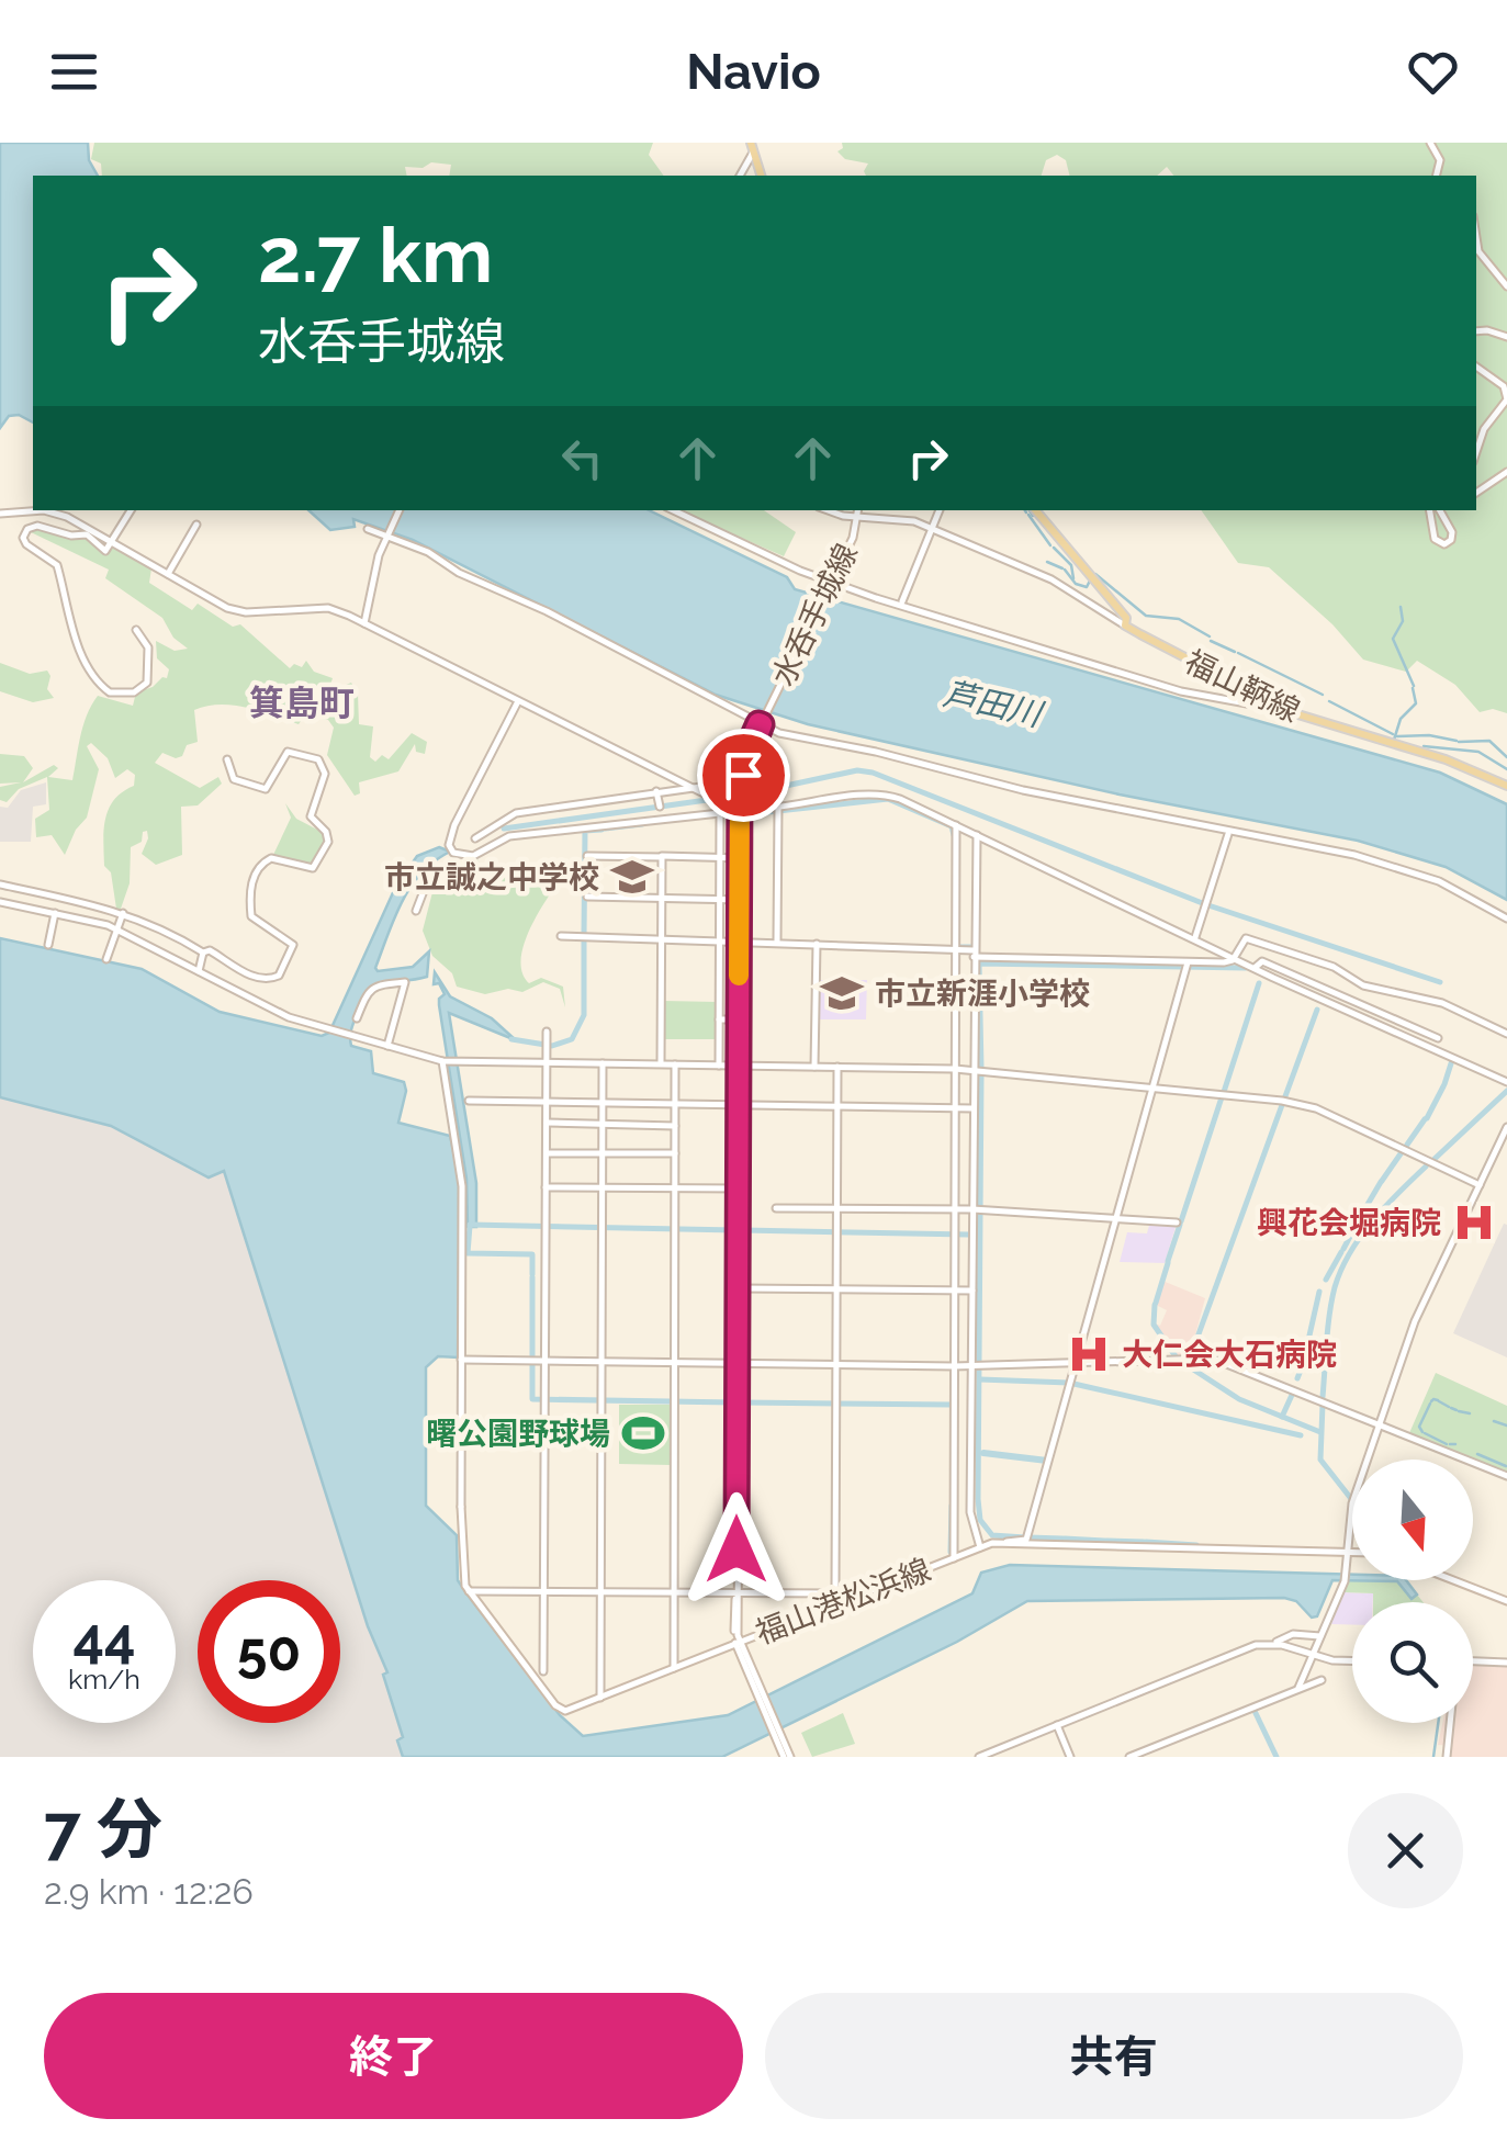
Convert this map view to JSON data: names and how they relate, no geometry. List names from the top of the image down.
{
  "streets": {
    "main road": ["福山鞆線"],
    "street": ["水呑手城線", "福山港松浜線"]
  },
  "crossings": [
    ["水呑手城線", "福山港松浜線"]
  ],
  "districts": ["箕島町"],
  "water": ["芦田川"],
  "places": {
    "school or university": ["市立誠之中学校", "市立新涯小学校"],
    "hospital": ["興花会堀病院", "大仁会大石病院"],
    "sports": ["曙公園野球場"]
  },
  "north": "bottom",
  "page": {
    "header": "Navio",
    "turn": ["2.7 km", "水呑手城線"],
    "speed": "44 km/h",
    "limit": "50",
    "heading": ["7 分", "2.9 km · 12:26"],
    "buttons": ["終了", "共有"]
  }
}
